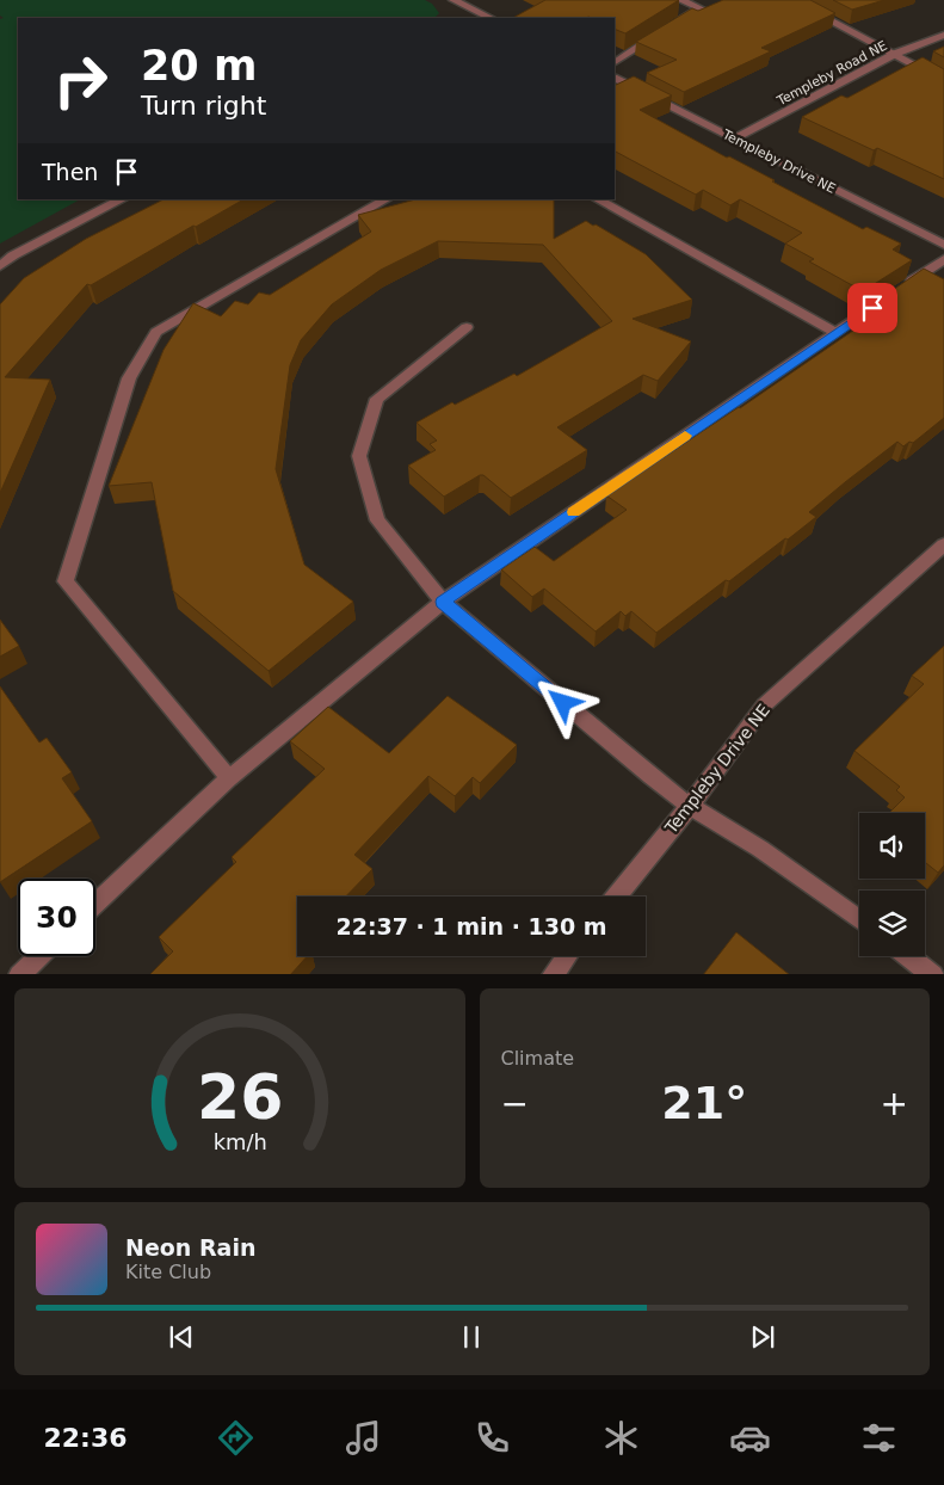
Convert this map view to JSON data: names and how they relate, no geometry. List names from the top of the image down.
{
  "streets": {
    "street": ["Templeby Road NE", "Templeby Drive NE"]
  },
  "crossings": [
    ["Templeby Road NE", "Templeby Drive NE"]
  ],
  "page": {
    "turn": ["20 m", "Turn right"],
    "then": "Then",
    "limit": "30",
    "trip": "22:37 · 1 min · 130 m",
    "tile": "Climate",
    "heat": ["−", "21°", "+"],
    "song": ["Neon Rain", "Kite Club"],
    "tabs": "22:36",
    "gauge": ["26", "km/h"]
  }
}
